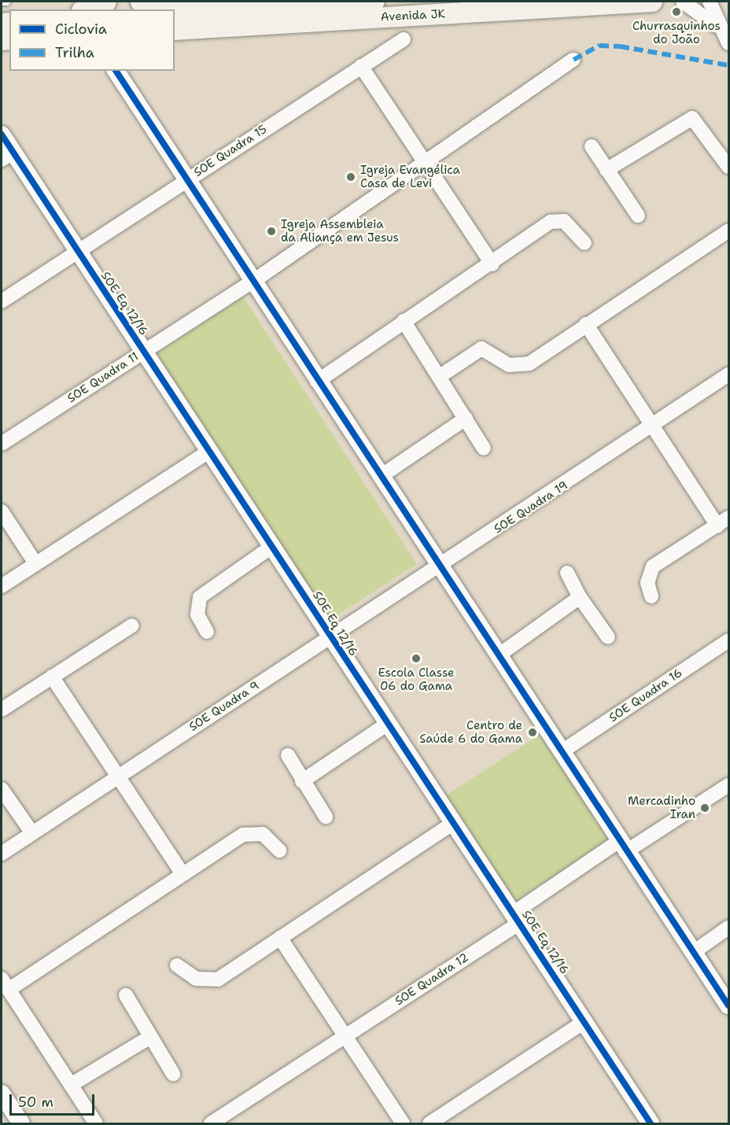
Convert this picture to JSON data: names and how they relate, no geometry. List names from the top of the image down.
{
  "streets": {
    "main road": ["Avenida JK"],
    "street": [
      "SOE Quadra 15",
      "SOE Eq 12/16",
      "SOE Quadra 11",
      "SOE Quadra 19",
      "SOE Quadra 16",
      "SOE Quadra 9",
      "SOE Quadra 12"
    ]
  },
  "crossings": [
    ["SOE Quadra 15", "SOE Eq 12/16"],
    ["SOE Eq 12/16", "SOE Quadra 11"],
    ["SOE Eq 12/16", "SOE Quadra 19"],
    ["SOE Eq 12/16", "SOE Quadra 9"],
    ["SOE Eq 12/16", "SOE Quadra 12"],
    ["SOE Quadra 19", "SOE Quadra 9"]
  ],
  "places": [
    "Churrasquinhos do João",
    "Igreja Evangélica Casa de Levi",
    "Igreja Assembleia da Aliança em Jesus",
    "Escola Classe 06 do Gama",
    "Centro de Saúde 6 do Gama",
    "Mercadinho Iran"
  ],
  "legend": ["Ciclovia", "Trilha"],
  "scale_bar": "50 m"
}
